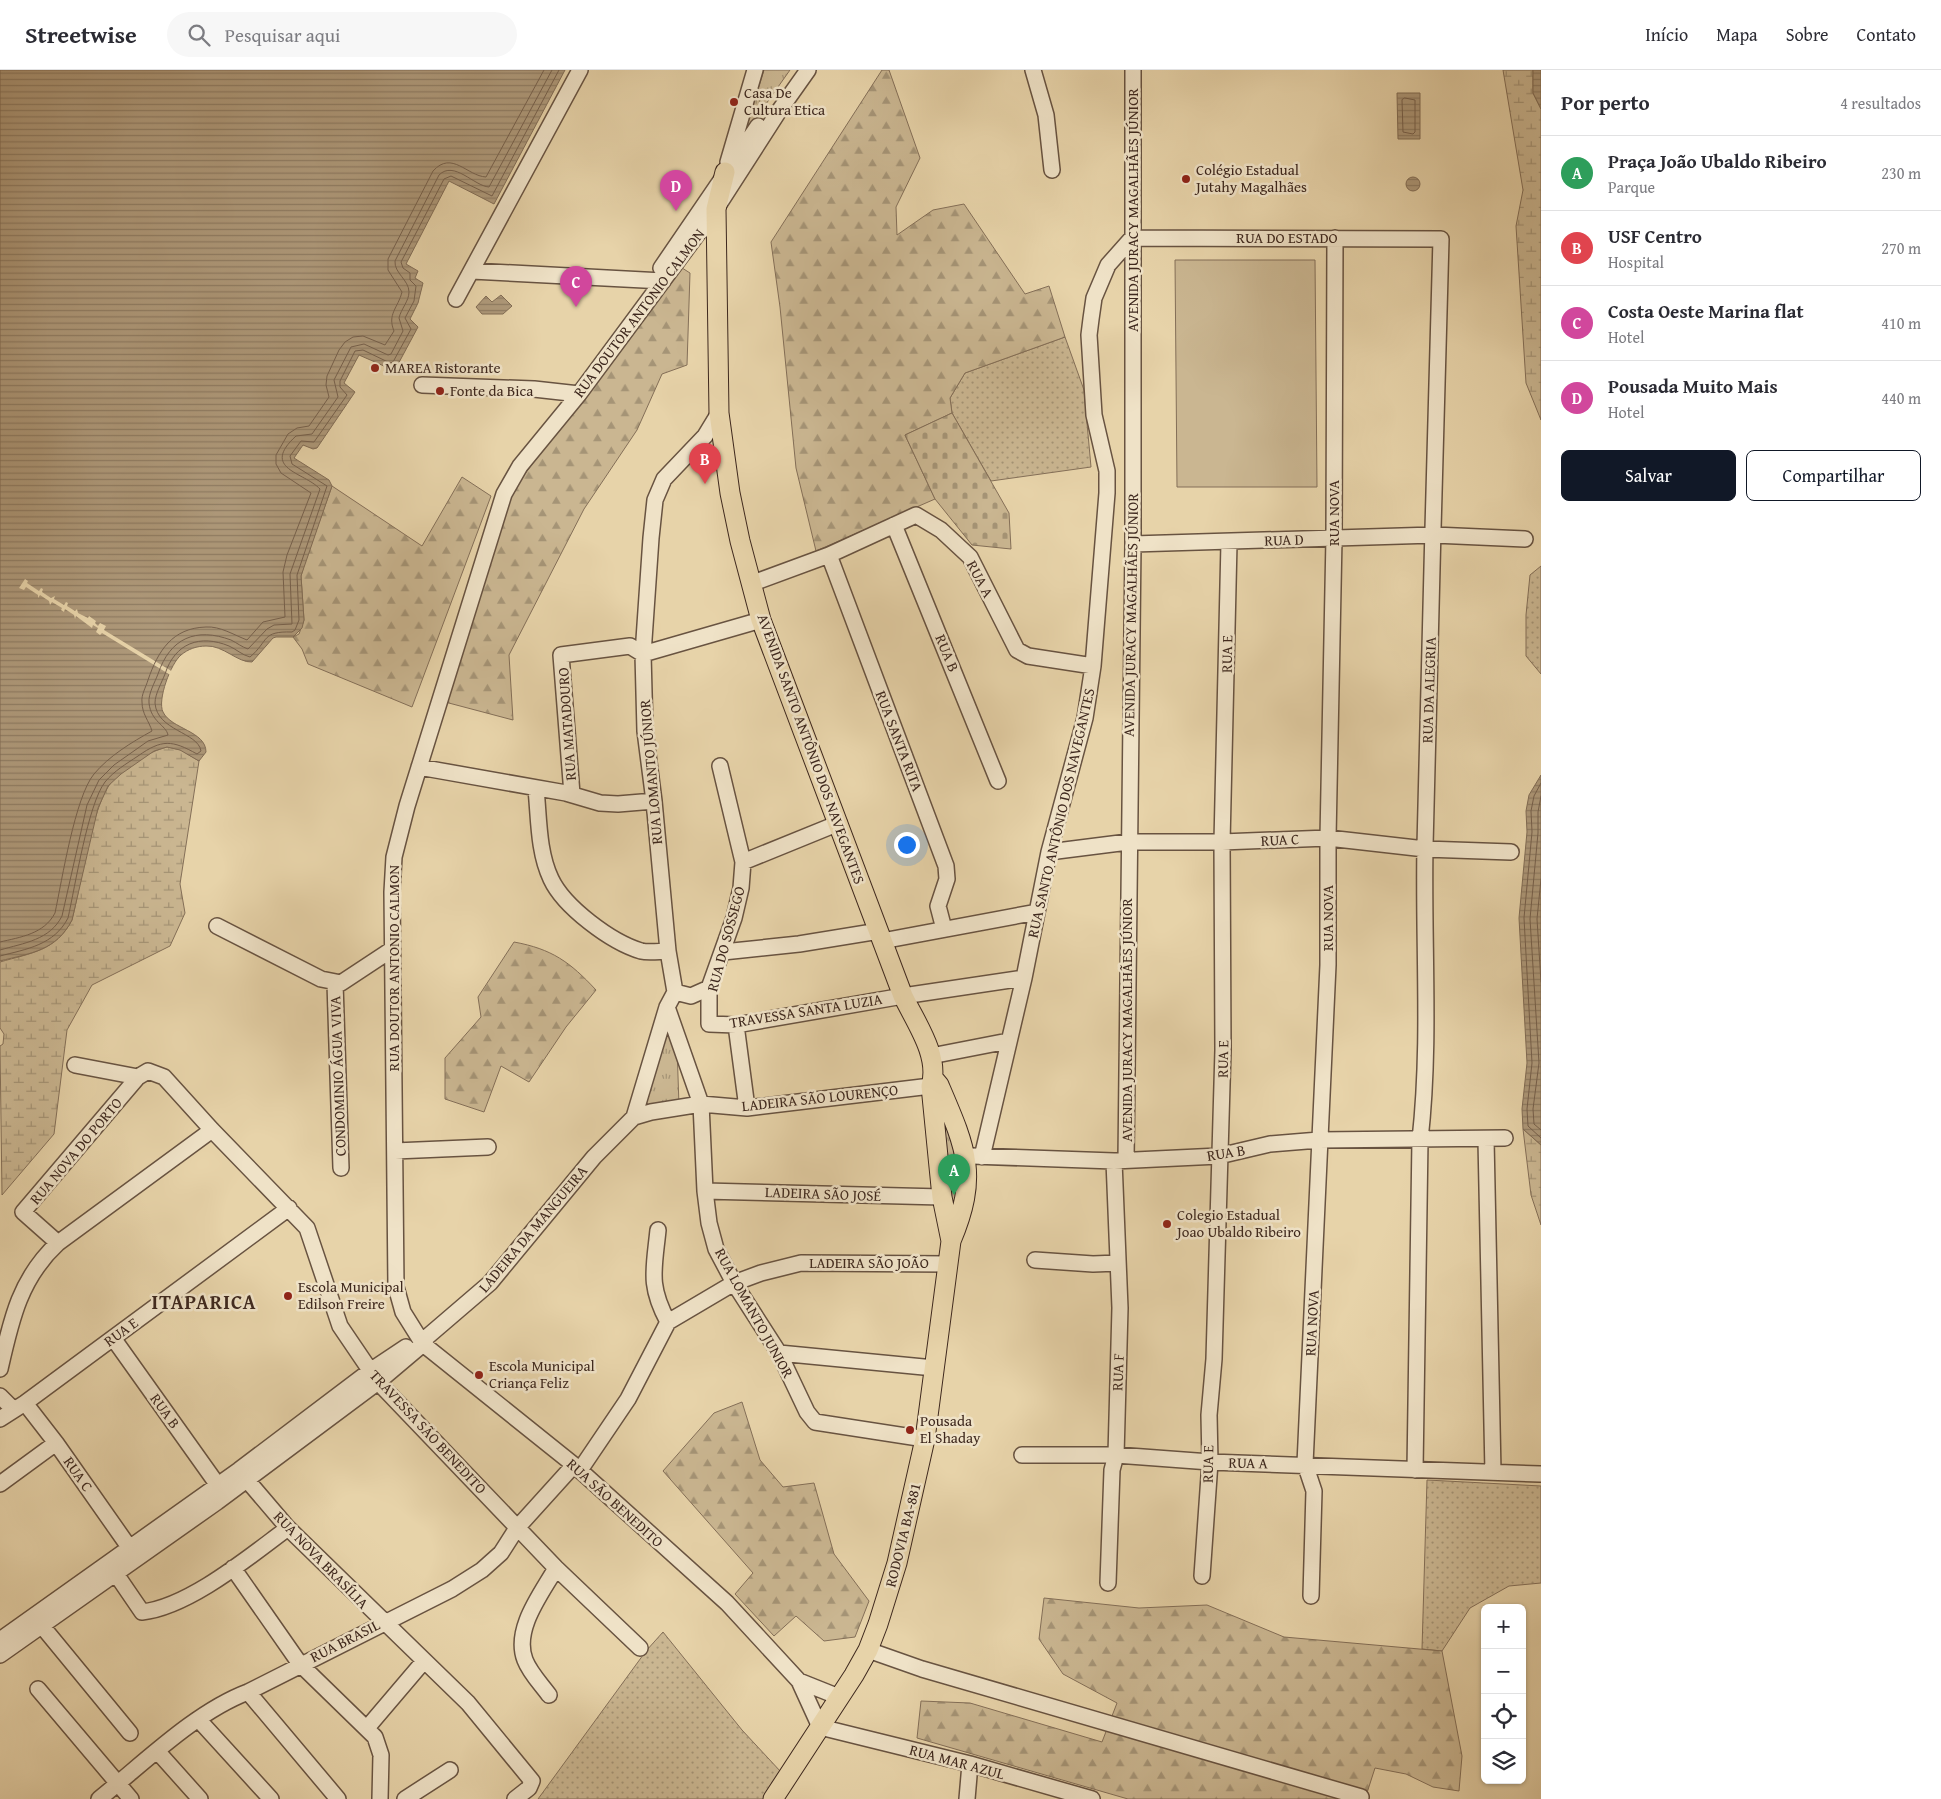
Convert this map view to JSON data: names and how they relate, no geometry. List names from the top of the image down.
{
  "streets": {
    "main road": ["AVENIDA SANTO ANTÔNIO DOS NAVEGANTES", "RODOVIA BA-881"],
    "street": [
      "AVENIDA JURACY MAGALHÃES JÚNIOR",
      "RUA DO ESTADO",
      "RUA DOUTOR ANTONIO CALMON",
      "RUA NOVA",
      "RUA D",
      "RUA A",
      "RUA B",
      "RUA E",
      "RUA DA ALEGRIA",
      "RUA MATADOURO",
      "RUA SANTA RITA",
      "RUA LOMANTO JÚNIOR",
      "RUA SANTO ANTÔNIO DOS NAVEGANTES",
      "RUA C",
      "RUA DO SOSSEGO",
      "TRAVESSA SANTA LUZIA",
      "CONDOMINIO ÁGUA VIVA",
      "LADEIRA SÃO LOURENÇO",
      "RUA NOVA DO PORTO",
      "LADEIRA SÃO JOSÉ",
      "LADEIRA DA MANGUEIRA",
      "LADEIRA SÃO JOÃO",
      "RUA LOMANTO JUNIOR",
      "RUA F",
      "TRAVESSA SÃO BENEDITO",
      "RUA SÃO BENEDITO",
      "RUA NOVA BRASÍLIA",
      "RUA BRASIL",
      "RUA MAR AZUL"
    ]
  },
  "crossings": [
    ["AVENIDA JURACY MAGALHÃES JÚNIOR", "RUA DO ESTADO"],
    ["AVENIDA JURACY MAGALHÃES JÚNIOR", "RUA D"],
    ["AVENIDA JURACY MAGALHÃES JÚNIOR", "RUA B"],
    ["AVENIDA JURACY MAGALHÃES JÚNIOR", "RUA SANTO ANTÔNIO DOS NAVEGANTES"],
    ["AVENIDA JURACY MAGALHÃES JÚNIOR", "RUA C"],
    ["AVENIDA JURACY MAGALHÃES JÚNIOR", "RUA F"],
    ["RUA DO ESTADO", "RUA NOVA"],
    ["RUA DO ESTADO", "RUA DA ALEGRIA"],
    ["RUA DO ESTADO", "RUA SANTO ANTÔNIO DOS NAVEGANTES"],
    ["RUA DOUTOR ANTONIO CALMON", "AVENIDA SANTO ANTÔNIO DOS NAVEGANTES"],
    ["RUA DOUTOR ANTONIO CALMON", "LADEIRA DA MANGUEIRA"],
    ["RUA DOUTOR ANTONIO CALMON", "RUA SÃO BENEDITO"],
    ["RUA NOVA", "RUA D"],
    ["RUA NOVA", "RUA A"],
    ["RUA NOVA", "RUA B"],
    ["RUA NOVA", "RUA C"],
    ["RUA D", "RUA E"],
    ["RUA D", "RUA DA ALEGRIA"],
    ["RUA A", "RUA B"],
    ["RUA A", "RUA E"],
    ["RUA A", "RUA SANTA RITA"],
    ["RUA A", "AVENIDA SANTO ANTÔNIO DOS NAVEGANTES"],
    ["RUA A", "RUA SANTO ANTÔNIO DOS NAVEGANTES"],
    ["RUA A", "RUA F"],
    ["RUA B", "RUA E"],
    ["RUA B", "RUA DA ALEGRIA"],
    ["RUA B", "AVENIDA SANTO ANTÔNIO DOS NAVEGANTES"],
    ["RUA B", "RUA SANTO ANTÔNIO DOS NAVEGANTES"],
    ["RUA B", "RUA F"],
    ["RUA E", "RUA C"],
    ["RUA E", "TRAVESSA SÃO BENEDITO"],
    ["RUA DA ALEGRIA", "RUA C"],
    ["RUA MATADOURO", "RUA LOMANTO JÚNIOR"],
    ["AVENIDA SANTO ANTÔNIO DOS NAVEGANTES", "RUA LOMANTO JÚNIOR"],
    ["AVENIDA SANTO ANTÔNIO DOS NAVEGANTES", "RUA SANTO ANTÔNIO DOS NAVEGANTES"],
    ["AVENIDA SANTO ANTÔNIO DOS NAVEGANTES", "TRAVESSA SANTA LUZIA"],
    ["AVENIDA SANTO ANTÔNIO DOS NAVEGANTES", "LADEIRA SÃO LOURENÇO"],
    ["AVENIDA SANTO ANTÔNIO DOS NAVEGANTES", "LADEIRA SÃO JOSÉ"],
    ["AVENIDA SANTO ANTÔNIO DOS NAVEGANTES", "RODOVIA BA-881"],
    ["RUA SANTO ANTÔNIO DOS NAVEGANTES", "RUA C"],
    ["RUA SANTO ANTÔNIO DOS NAVEGANTES", "TRAVESSA SANTA LUZIA"],
    ["RUA DO SOSSEGO", "TRAVESSA SANTA LUZIA"],
    ["LADEIRA SÃO LOURENÇO", "LADEIRA DA MANGUEIRA"],
    ["LADEIRA SÃO LOURENÇO", "RUA LOMANTO JUNIOR"],
    ["RUA NOVA DO PORTO", "TRAVESSA SÃO BENEDITO"],
    ["LADEIRA SÃO JOSÉ", "RUA LOMANTO JUNIOR"],
    ["LADEIRA DA MANGUEIRA", "TRAVESSA SÃO BENEDITO"],
    ["LADEIRA DA MANGUEIRA", "RUA SÃO BENEDITO"],
    ["LADEIRA DA MANGUEIRA", "RUA NOVA BRASÍLIA"],
    ["LADEIRA SÃO JOÃO", "RUA LOMANTO JUNIOR"],
    ["LADEIRA SÃO JOÃO", "RODOVIA BA-881"],
    ["LADEIRA SÃO JOÃO", "RUA BRASIL"],
    ["RUA LOMANTO JUNIOR", "RODOVIA BA-881"],
    ["TRAVESSA SÃO BENEDITO", "RUA BRASIL"],
    ["RUA SÃO BENEDITO", "RODOVIA BA-881"],
    ["RUA SÃO BENEDITO", "RUA BRASIL"],
    ["RUA SÃO BENEDITO", "RUA MAR AZUL"],
    ["RODOVIA BA-881", "RUA MAR AZUL"],
    ["RUA NOVA BRASÍLIA", "RUA BRASIL"]
  ],
  "districts": ["ITAPARICA"],
  "places": [
    "Casa De Cultura Etica",
    "Colégio Estadual Jutahy Magalhães",
    "MAREA Ristorante",
    "Fonte da Bica",
    "Colegio Estadual Joao Ubaldo Ribeiro",
    "Escola Municipal Edilson Freire",
    "Escola Municipal Criança Feliz",
    "Pousada El Shaday"
  ],
  "page": {
    "header": "Streetwise",
    "search": "Pesquisar aqui",
    "nav": [
      "Início",
      "Mapa",
      "Sobre",
      "Contato"
    ],
    "heading": ["Por perto", "4 resultados"],
    "list": [
      {
        "mark": "A",
        "name": "Praça João Ubaldo Ribeiro",
        "note": "Parque",
        "value": "230 m"
      },
      {
        "mark": "B",
        "name": "USF Centro",
        "note": "Hospital",
        "value": "270 m"
      },
      {
        "mark": "C",
        "name": "Costa Oeste Marina flat",
        "note": "Hotel",
        "value": "410 m"
      },
      {
        "mark": "D",
        "name": "Pousada Muito Mais",
        "note": "Hotel",
        "value": "440 m"
      }
    ],
    "pins": [
      "D",
      "C",
      "B",
      "A"
    ],
    "buttons": ["Salvar", "Compartilhar"],
    "map_buttons": ["+", "−"]
  }
}
